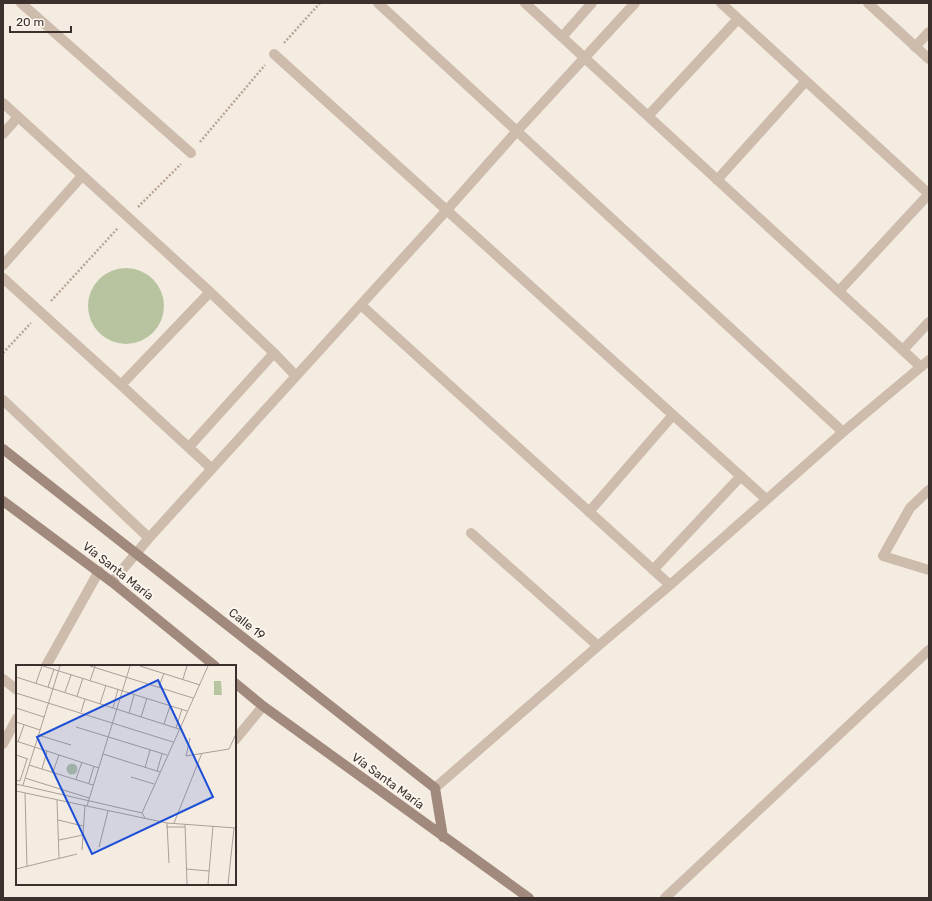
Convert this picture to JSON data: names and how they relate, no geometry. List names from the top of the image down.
{
  "streets": {
    "main road": ["Vía Santa María", "Calle 19"]
  },
  "scale_bar": "20 m"
}
